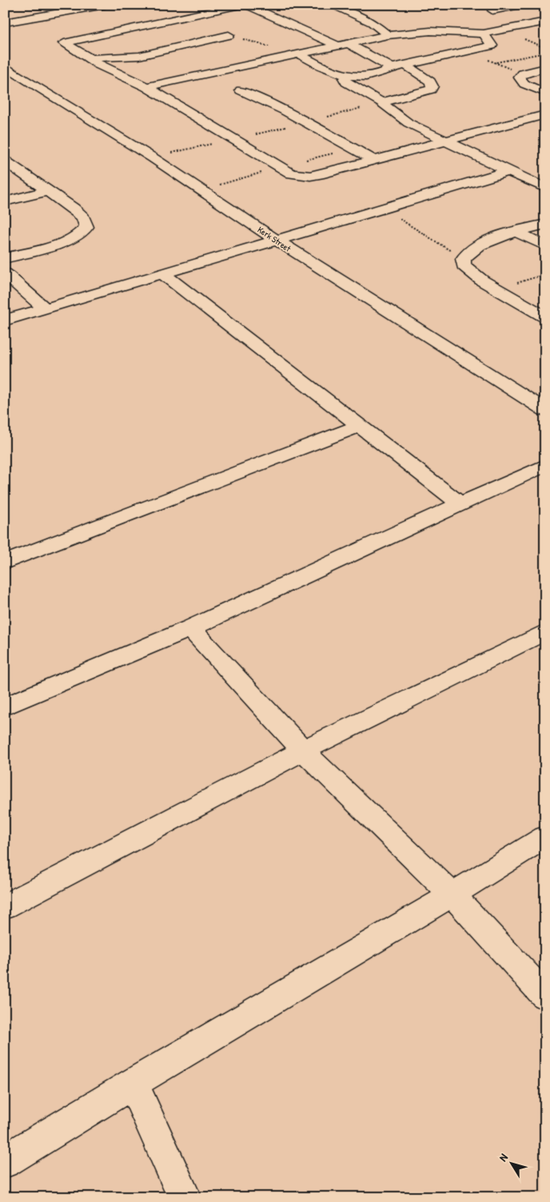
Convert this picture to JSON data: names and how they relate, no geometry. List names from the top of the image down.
{
  "streets": {
    "street": ["Kerk Street"]
  },
  "north": "top left"
}
